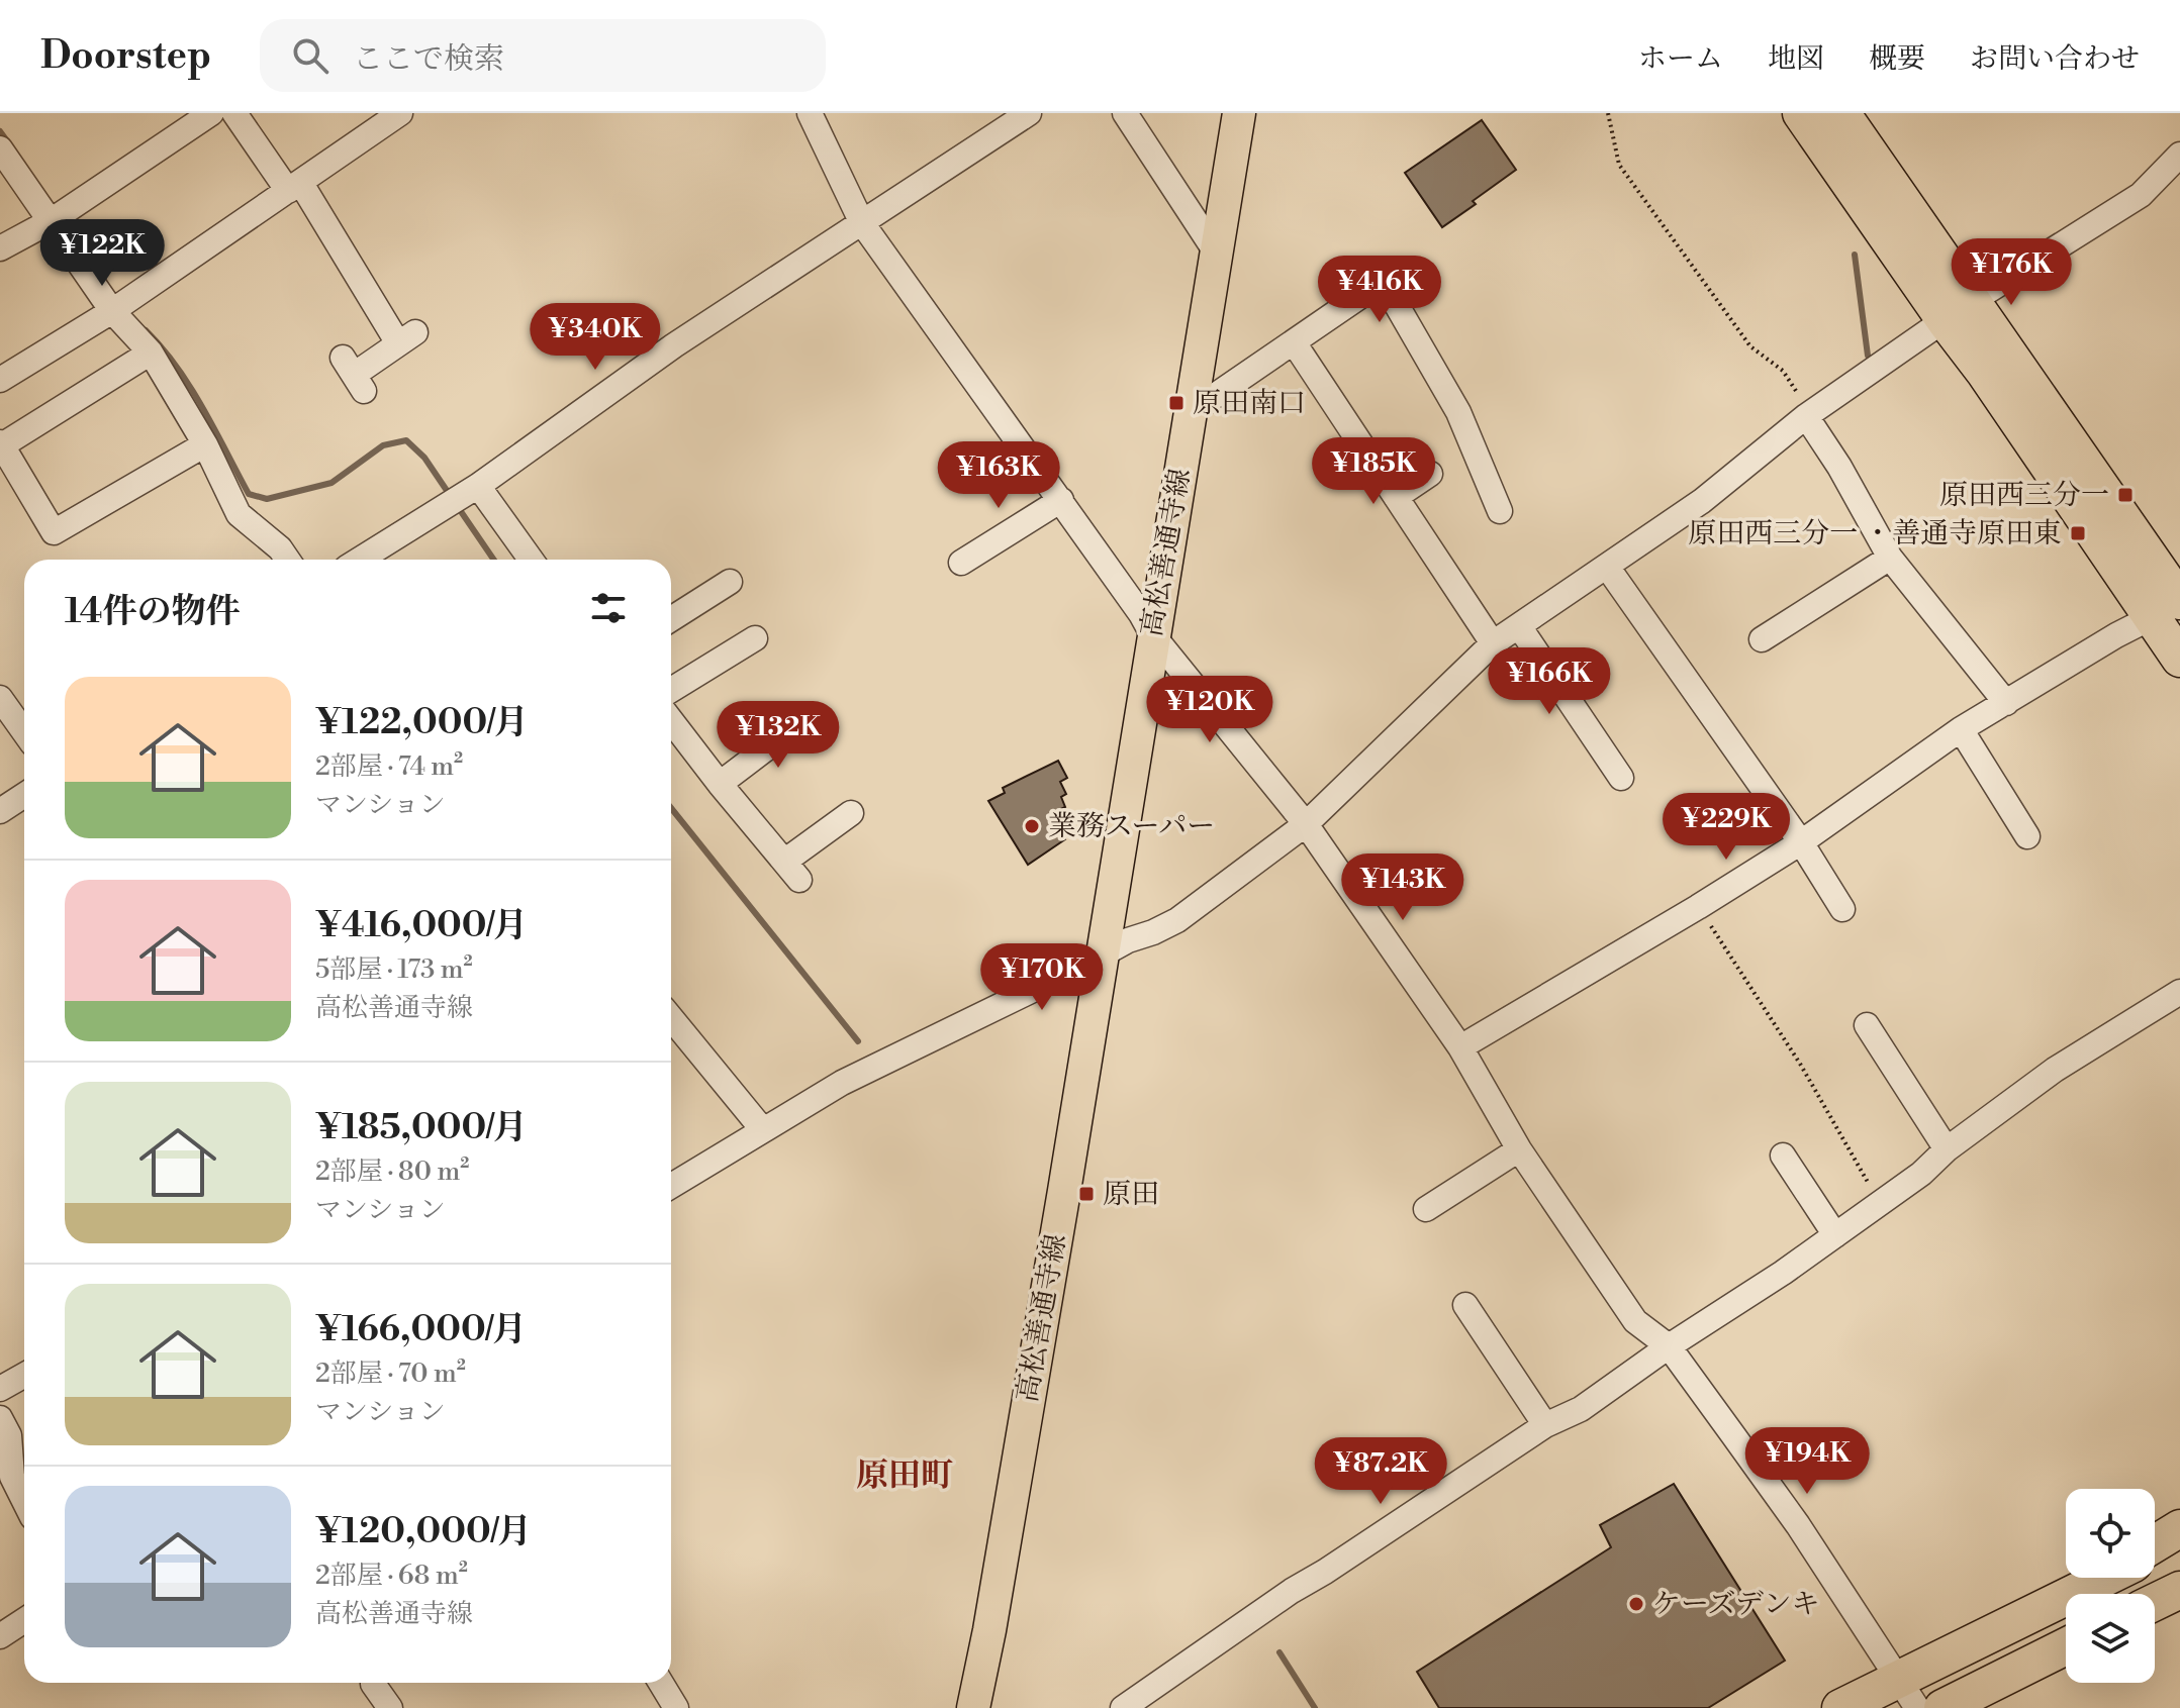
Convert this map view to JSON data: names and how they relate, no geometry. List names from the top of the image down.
{
  "streets": {
    "main road": ["高松善通寺線"]
  },
  "districts": ["原田町"],
  "places": {
    "transit": [
      "原田南口",
      "原田西三分一",
      "原田西三分一 ・善通寺原田東",
      "原田"
    ],
    "other": ["業務スーパー", "ケーズデンキ"]
  },
  "page": {
    "header": "Doorstep",
    "search": "ここで検索",
    "nav": [
      "ホーム",
      "地図",
      "概要",
      "お問い合わせ"
    ],
    "price": [
      "¥122K",
      "¥176K",
      "¥416K",
      "¥340K",
      "¥185K",
      "¥163K",
      "¥166K",
      "¥120K",
      "¥132K",
      "¥229K",
      "¥143K",
      "¥170K",
      "¥194K",
      "¥87.2K"
    ],
    "heading": "14件の物件",
    "list": [
      {
        "name": "¥122,000/月",
        "note": "2部屋 · 74 m² · マンション"
      },
      {
        "name": "¥416,000/月",
        "note": "5部屋 · 173 m² · 高松善通寺線"
      },
      {
        "name": "¥185,000/月",
        "note": "2部屋 · 80 m² · マンション"
      },
      {
        "name": "¥166,000/月",
        "note": "2部屋 · 70 m² · マンション"
      },
      {
        "name": "¥120,000/月",
        "note": "2部屋 · 68 m² · 高松善通寺線"
      }
    ]
  }
}
